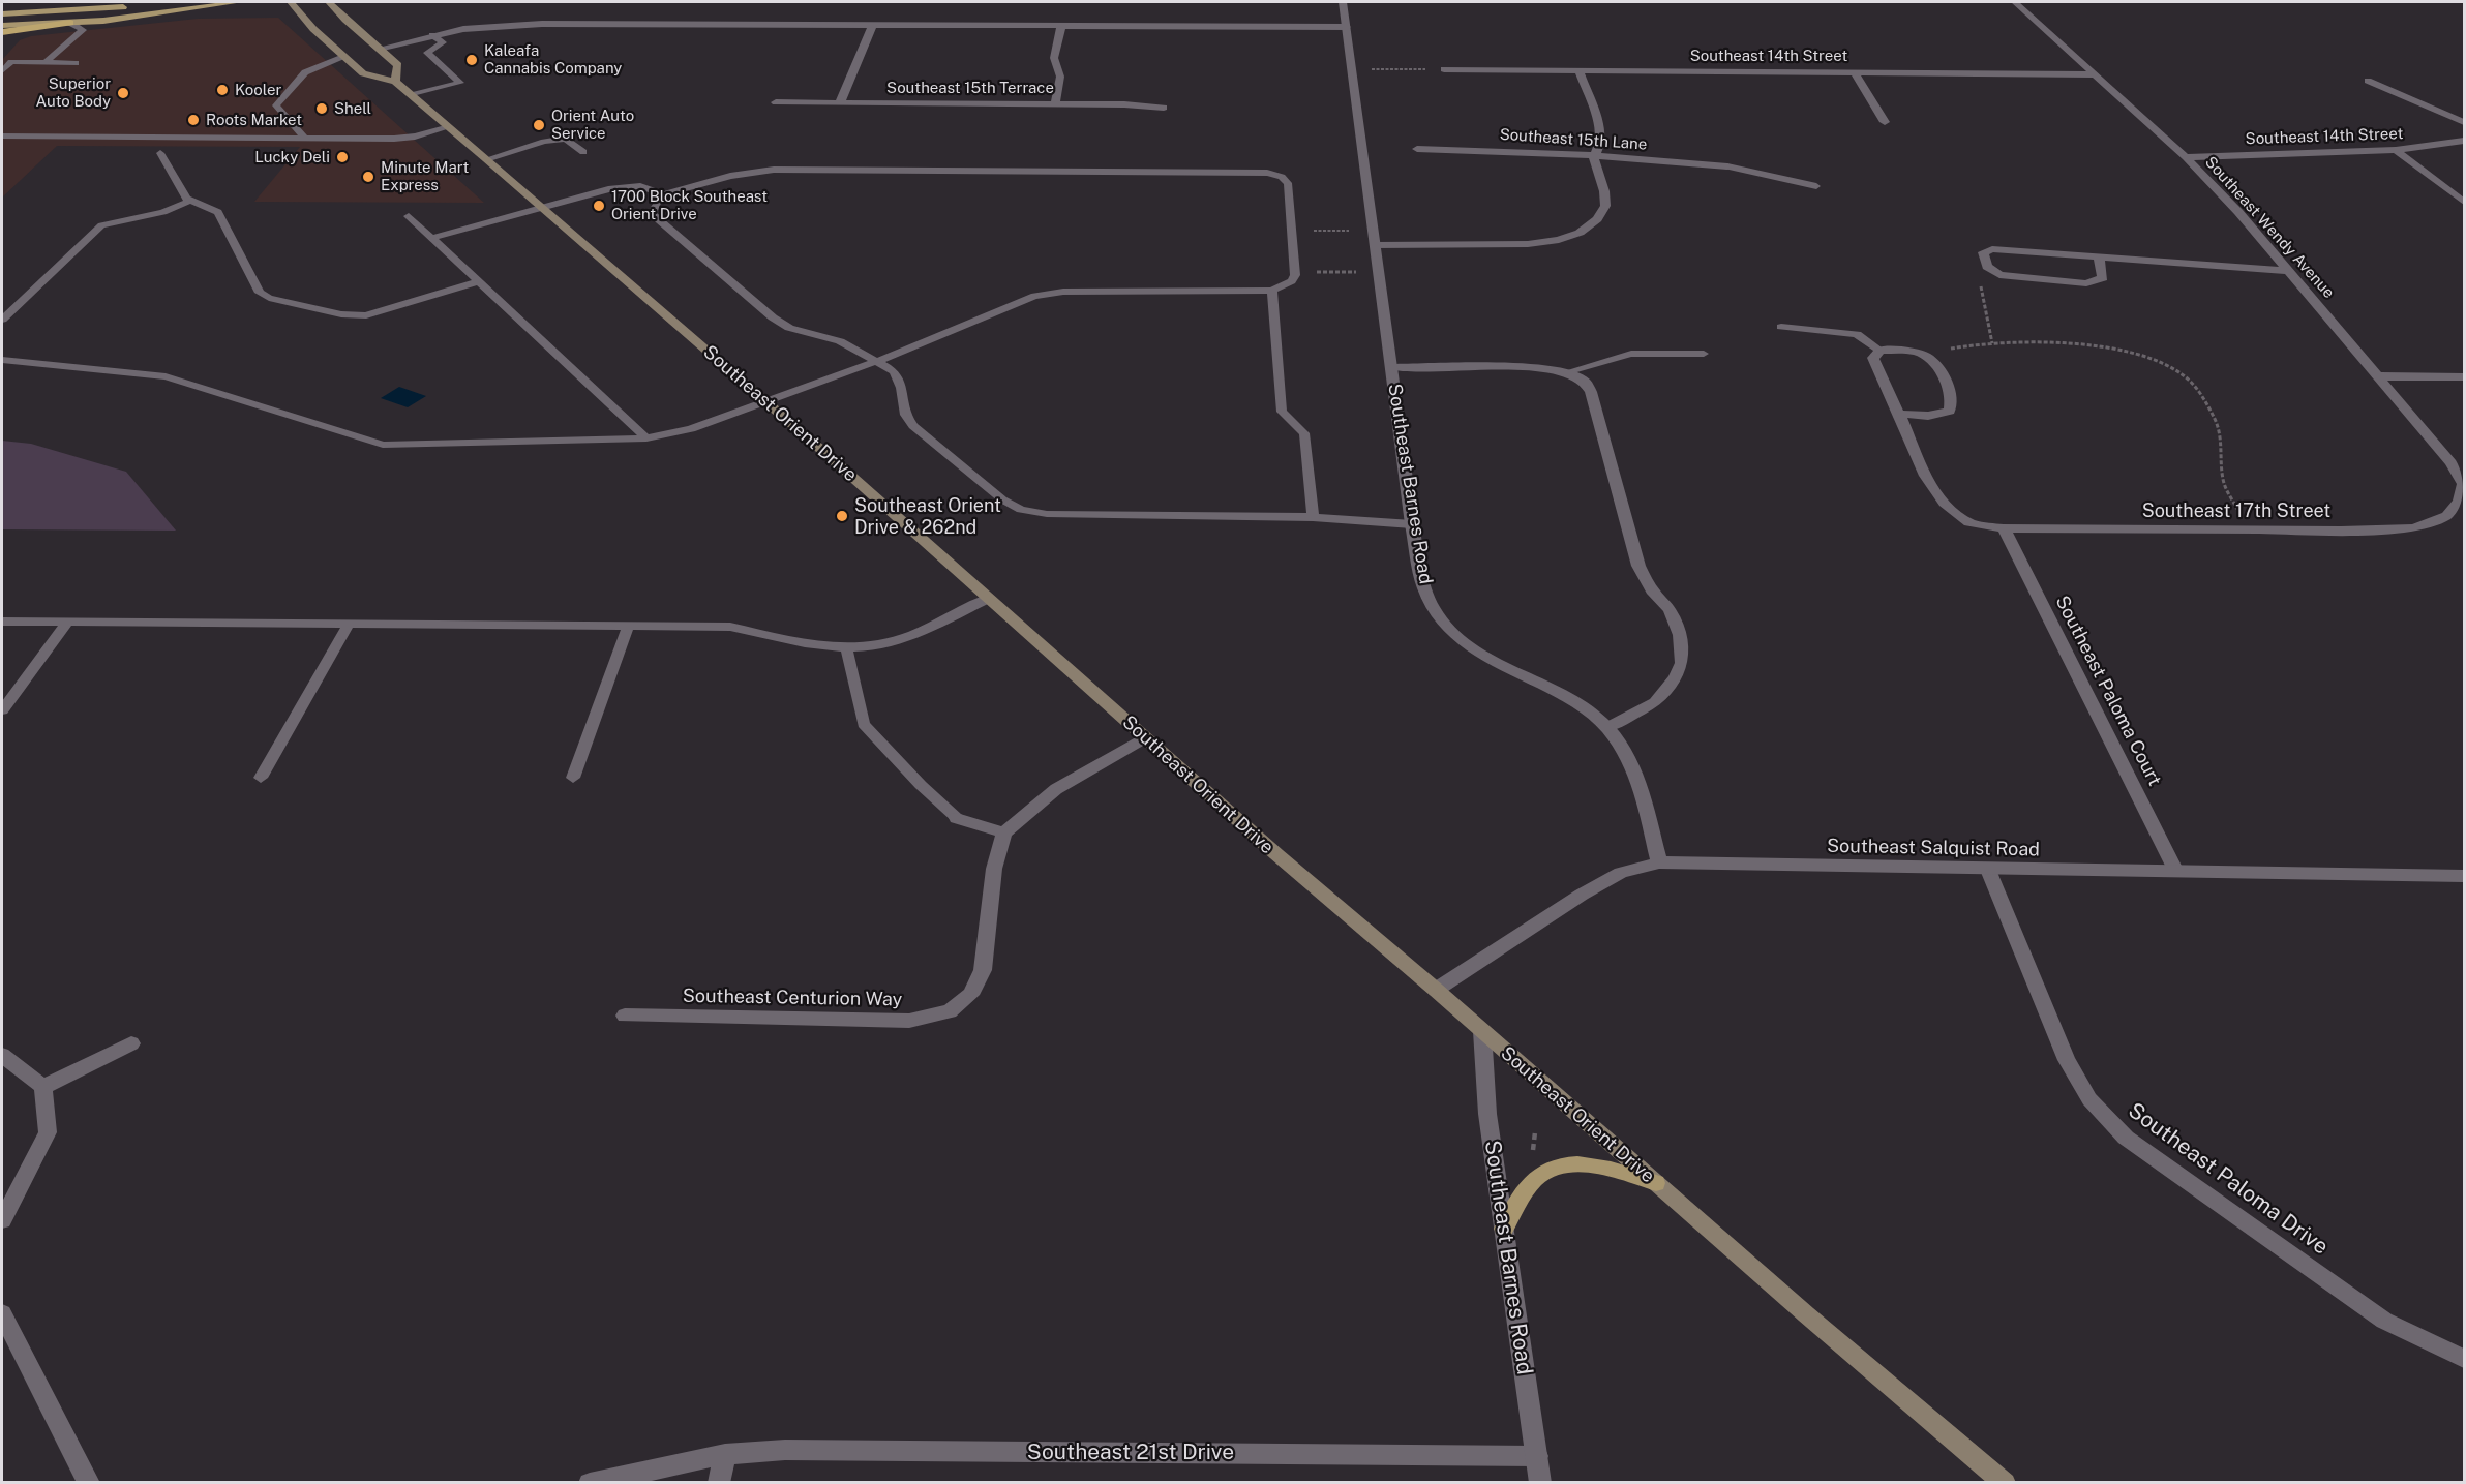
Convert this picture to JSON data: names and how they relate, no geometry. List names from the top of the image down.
{
  "streets": {
    "main road": ["Southeast Orient Drive"],
    "street": [
      "Southeast 14th Street",
      "Southeast 15th Terrace",
      "Southeast 15th Lane",
      "Southeast Wendy Avenue",
      "Southeast Barnes Road",
      "Southeast 17th Street",
      "Southeast Paloma Court",
      "Southeast Salquist Road",
      "Southeast Centurion Way",
      "Southeast Paloma Drive",
      "Southeast 21st Drive"
    ]
  },
  "crossings": [
    ["Southeast 14th Street", "Southeast Wendy Avenue"],
    ["Southeast Wendy Avenue", "Southeast 17th Street"],
    ["Southeast Orient Drive", "Southeast Barnes Road"],
    ["Southeast Orient Drive", "Southeast Salquist Road"],
    ["Southeast Barnes Road", "Southeast Salquist Road"],
    ["Southeast Barnes Road", "Southeast 21st Drive"],
    ["Southeast 17th Street", "Southeast Paloma Court"],
    ["Southeast Paloma Court", "Southeast Salquist Road"],
    ["Southeast Salquist Road", "Southeast Paloma Drive"]
  ],
  "places": [
    "Kaleafa Cannabis Company",
    "Kooler",
    "Superior Auto Body",
    "Shell",
    "Roots Market",
    "Orient Auto Service",
    "Lucky Deli",
    "Minute Mart Express",
    "1700 Block Southeast Orient Drive",
    "Southeast Orient Drive & 262nd"
  ]
}
